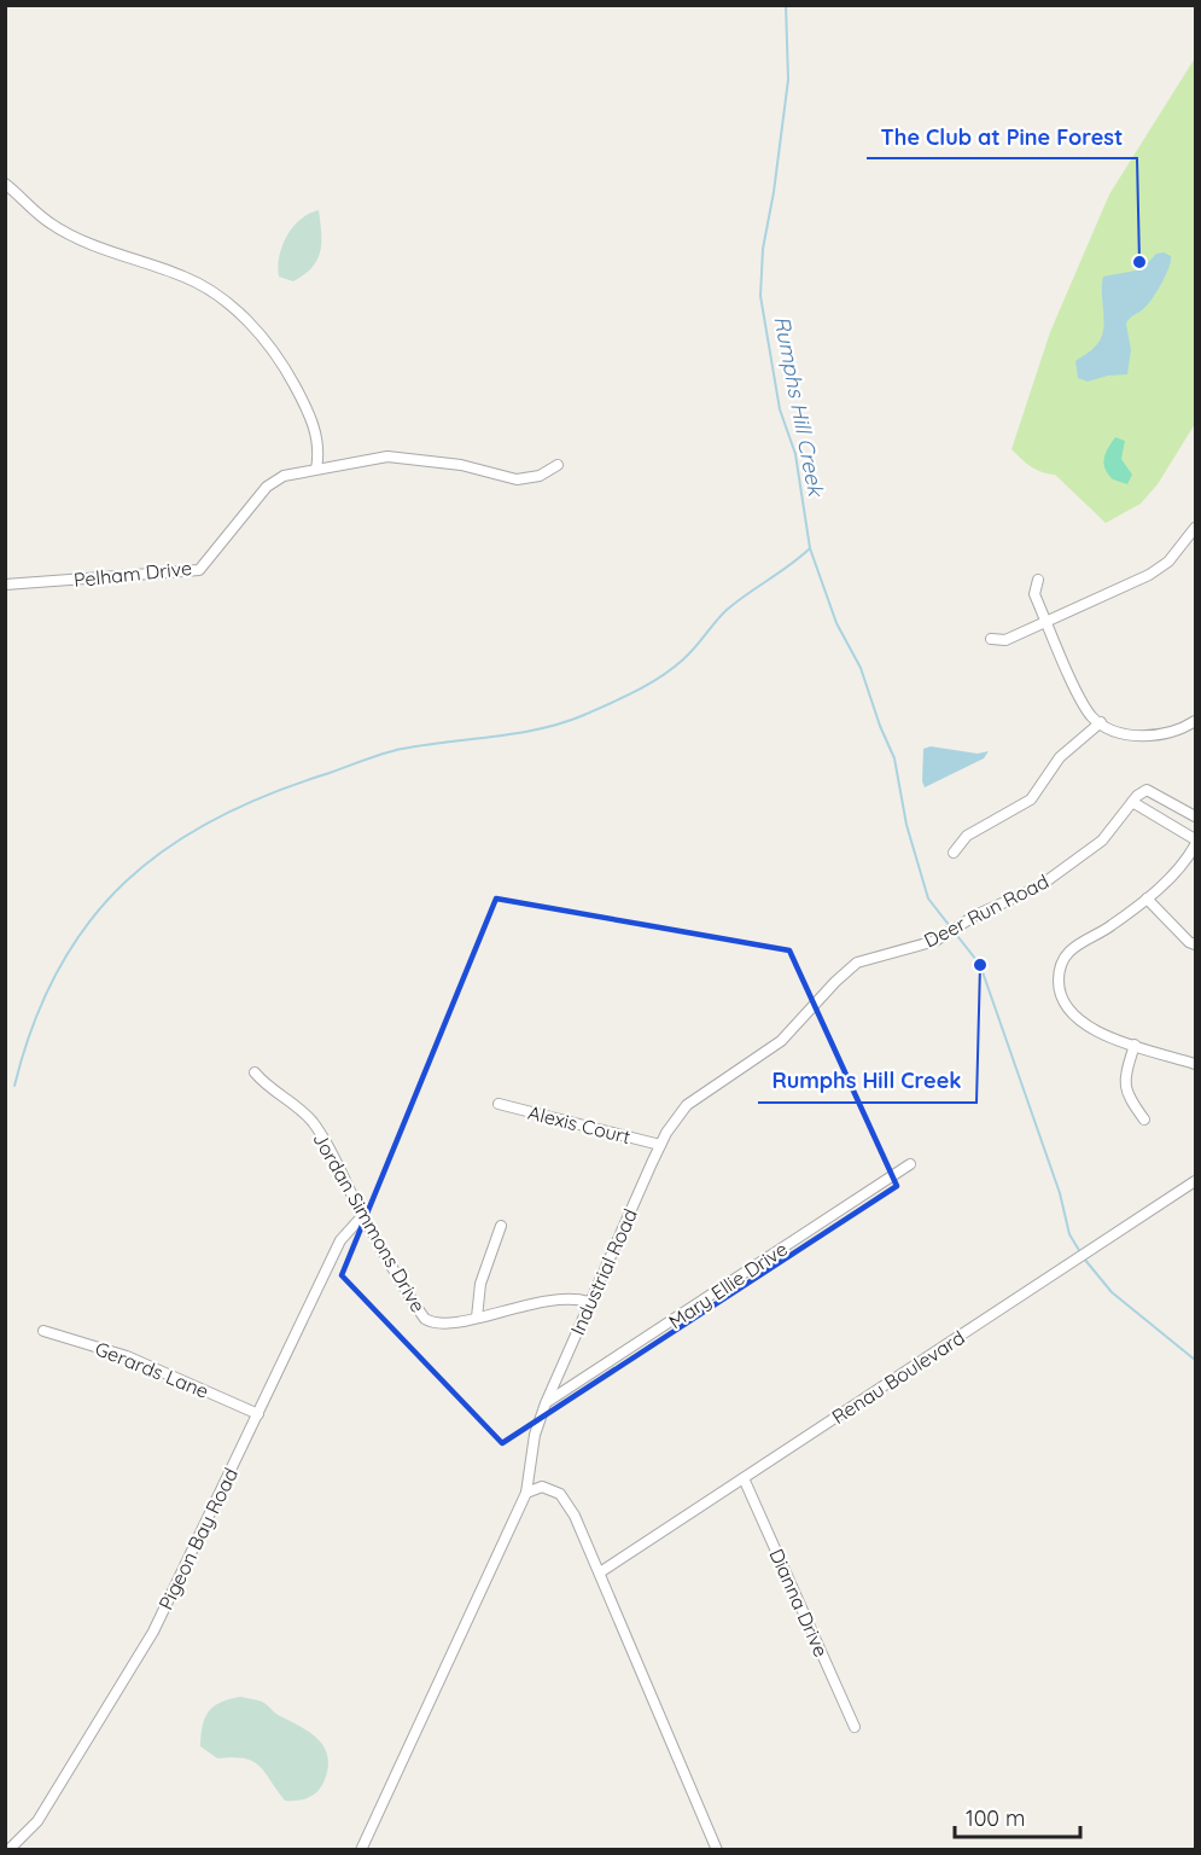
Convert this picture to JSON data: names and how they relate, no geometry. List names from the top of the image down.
{
  "streets": {
    "street": [
      "Pelham Drive",
      "Deer Run Road",
      "Alexis Court",
      "Jordan Simmons Drive",
      "Industrial Road",
      "Mary Ellie Drive",
      "Gerards Lane",
      "Renau Boulevard",
      "Pigeon Bay Road",
      "Dianna Drive"
    ]
  },
  "crossings": [
    ["Deer Run Road", "Industrial Road"],
    ["Alexis Court", "Industrial Road"],
    ["Jordan Simmons Drive", "Industrial Road"],
    ["Jordan Simmons Drive", "Pigeon Bay Road"],
    ["Industrial Road", "Mary Ellie Drive"],
    ["Gerards Lane", "Pigeon Bay Road"],
    ["Renau Boulevard", "Dianna Drive"]
  ],
  "water": ["Rumphs Hill Creek"],
  "places": ["The Club at Pine Forest", "Rumphs Hill Creek"],
  "scale_bar": "100 m"
}
